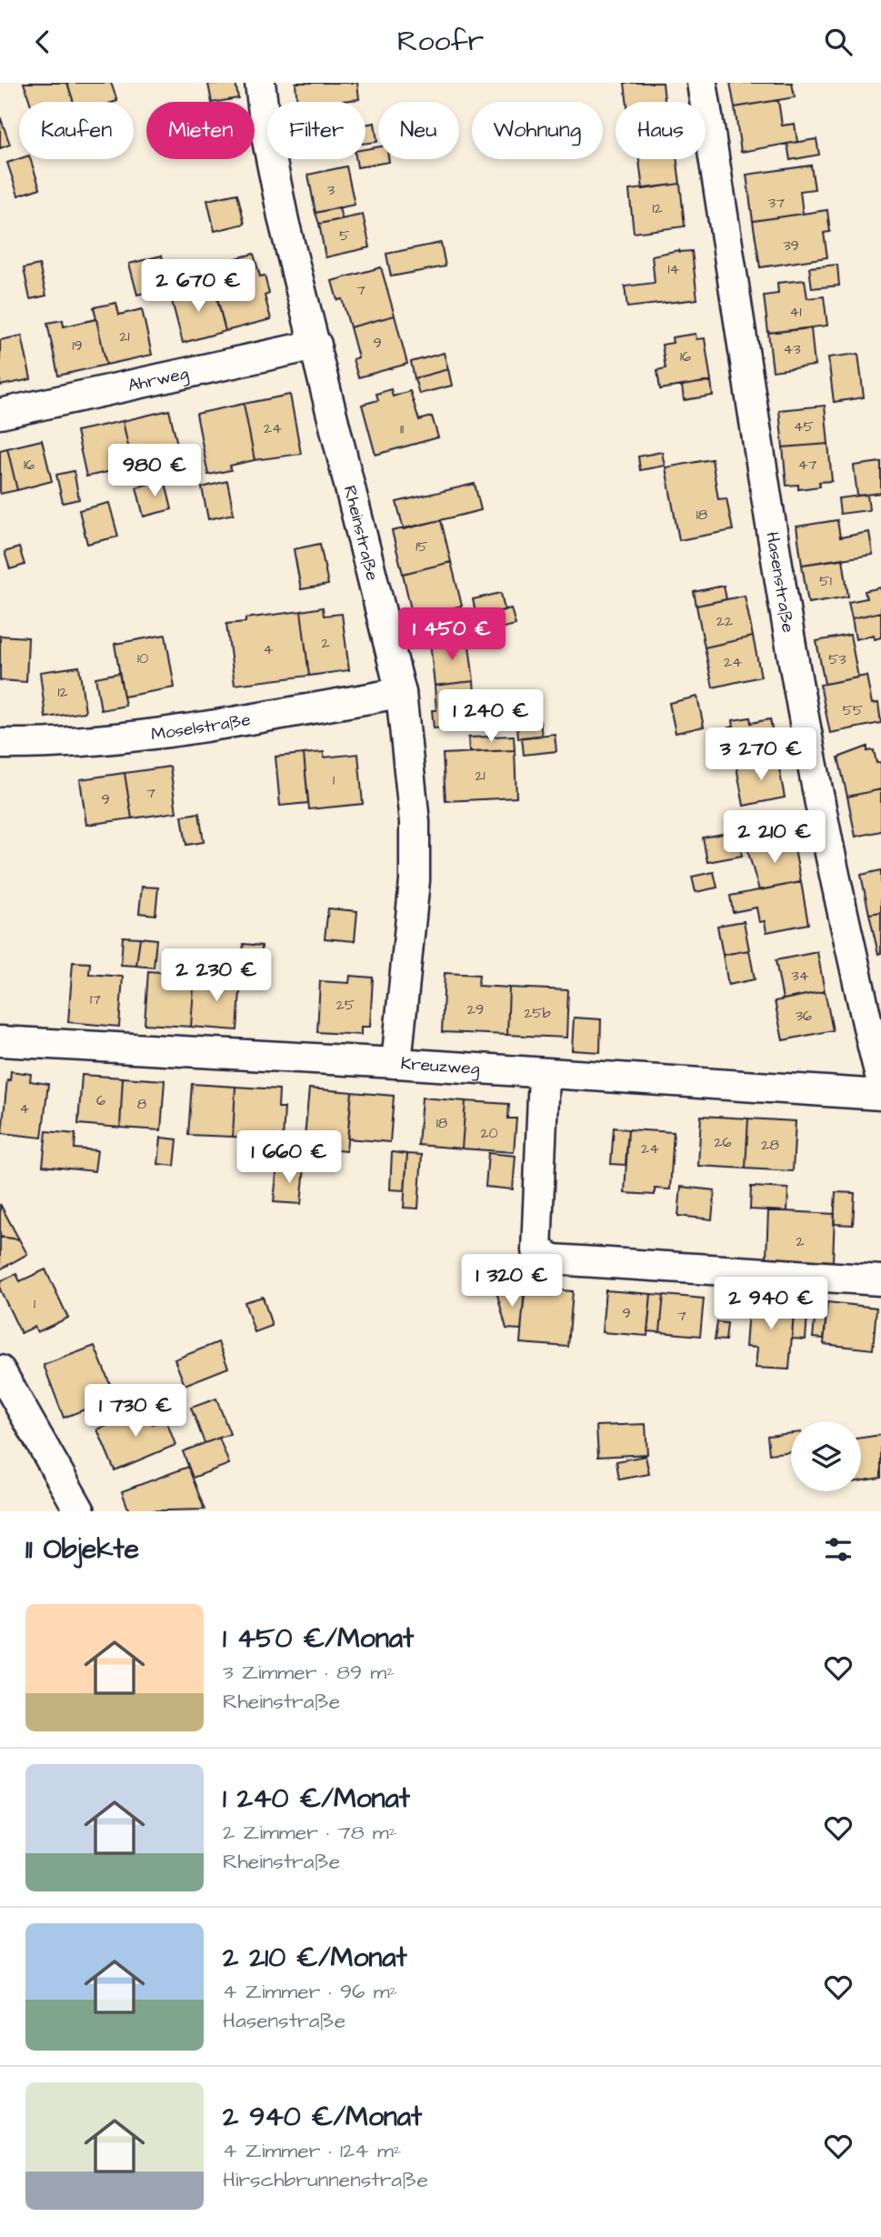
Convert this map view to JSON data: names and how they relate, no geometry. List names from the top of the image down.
{
  "streets": {
    "street": [
      "Ahrweg",
      "Rheinstraße",
      "Hasenstraße",
      "Moselstraße",
      "Kreuzweg"
    ]
  },
  "crossings": [
    ["Ahrweg", "Rheinstraße"],
    ["Rheinstraße", "Moselstraße"],
    ["Rheinstraße", "Kreuzweg"]
  ],
  "house_numbers": [
    "3",
    "37",
    "12",
    "5",
    "39",
    "14",
    "7",
    "41",
    "21",
    "9",
    "19",
    "43",
    "16",
    "45",
    "24",
    "11",
    "16",
    "47",
    "18",
    "15",
    "51",
    "22",
    "2",
    "4",
    "10",
    "53",
    "24",
    "12",
    "55",
    "21",
    "1",
    "7",
    "9",
    "34",
    "17",
    "25",
    "29",
    "25b",
    "36",
    "6",
    "8",
    "4",
    "18",
    "20",
    "26",
    "28",
    "24",
    "2",
    "1",
    "9",
    "7"
  ],
  "page": {
    "header": "Roofr",
    "chip": [
      "Kaufen",
      "Mieten",
      "Filter",
      "Neu",
      "Wohnung",
      "Haus"
    ],
    "price": [
      "2 670 €",
      "980 €",
      "1 450 €",
      "1 240 €",
      "3 270 €",
      "2 210 €",
      "2 230 €",
      "1 660 €",
      "1 320 €",
      "2 940 €",
      "1 730 €"
    ],
    "heading": "11 Objekte",
    "list": [
      {
        "name": "1 450 €/Monat",
        "note": "3 Zimmer · 89 m² · Rheinstraße"
      },
      {
        "name": "1 240 €/Monat",
        "note": "2 Zimmer · 78 m² · Rheinstraße"
      },
      {
        "name": "2 210 €/Monat",
        "note": "4 Zimmer · 96 m² · Hasenstraße"
      },
      {
        "name": "2 940 €/Monat",
        "note": "4 Zimmer · 124 m² · Hirschbrunnenstraße"
      }
    ]
  }
}
